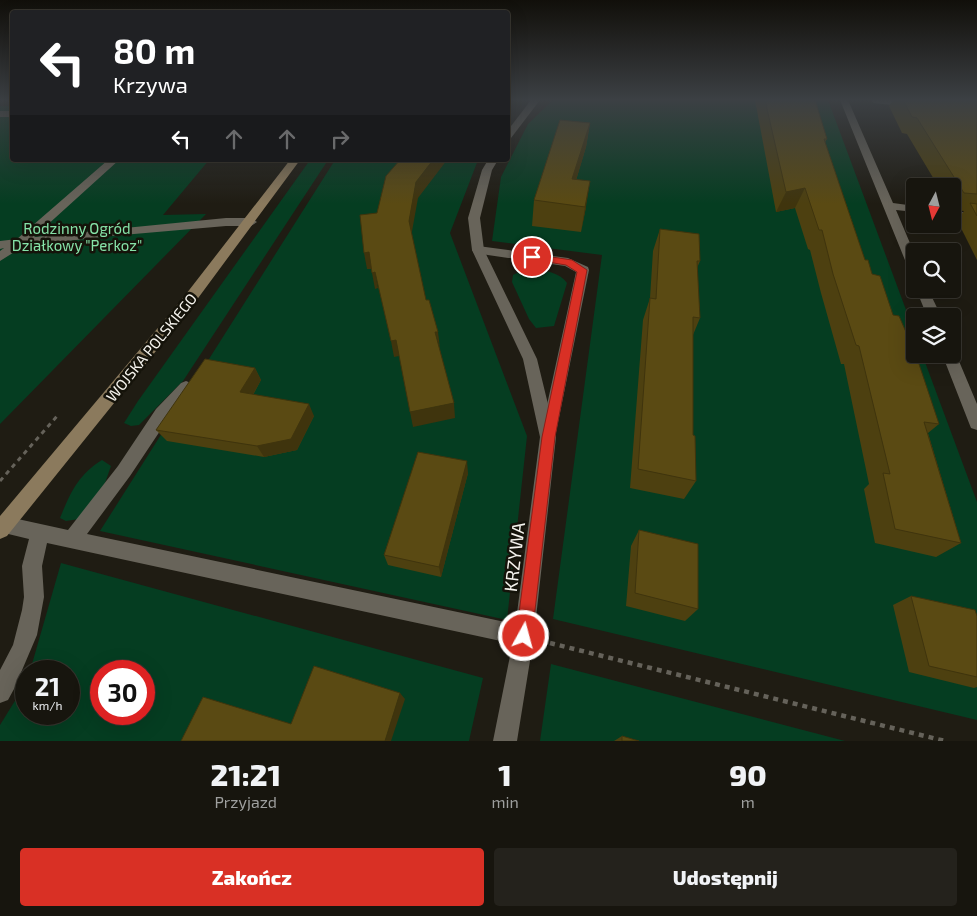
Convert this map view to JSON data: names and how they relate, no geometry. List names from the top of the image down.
{
  "streets": {
    "street": ["WOJSKA POLSKIEGO", "KRZYWA"]
  },
  "parks": ["Rodzinny Ogród Działkowy \"Perkoz\""],
  "north": "bottom",
  "page": {
    "turn": ["80 m", "Krzywa"],
    "speed": "21 km/h",
    "limit": "30",
    "eta": [
      "21:21",
      "Przyjazd",
      "1",
      "min",
      "90",
      "m"
    ],
    "buttons": ["Zakończ", "Udostępnij"]
  }
}
